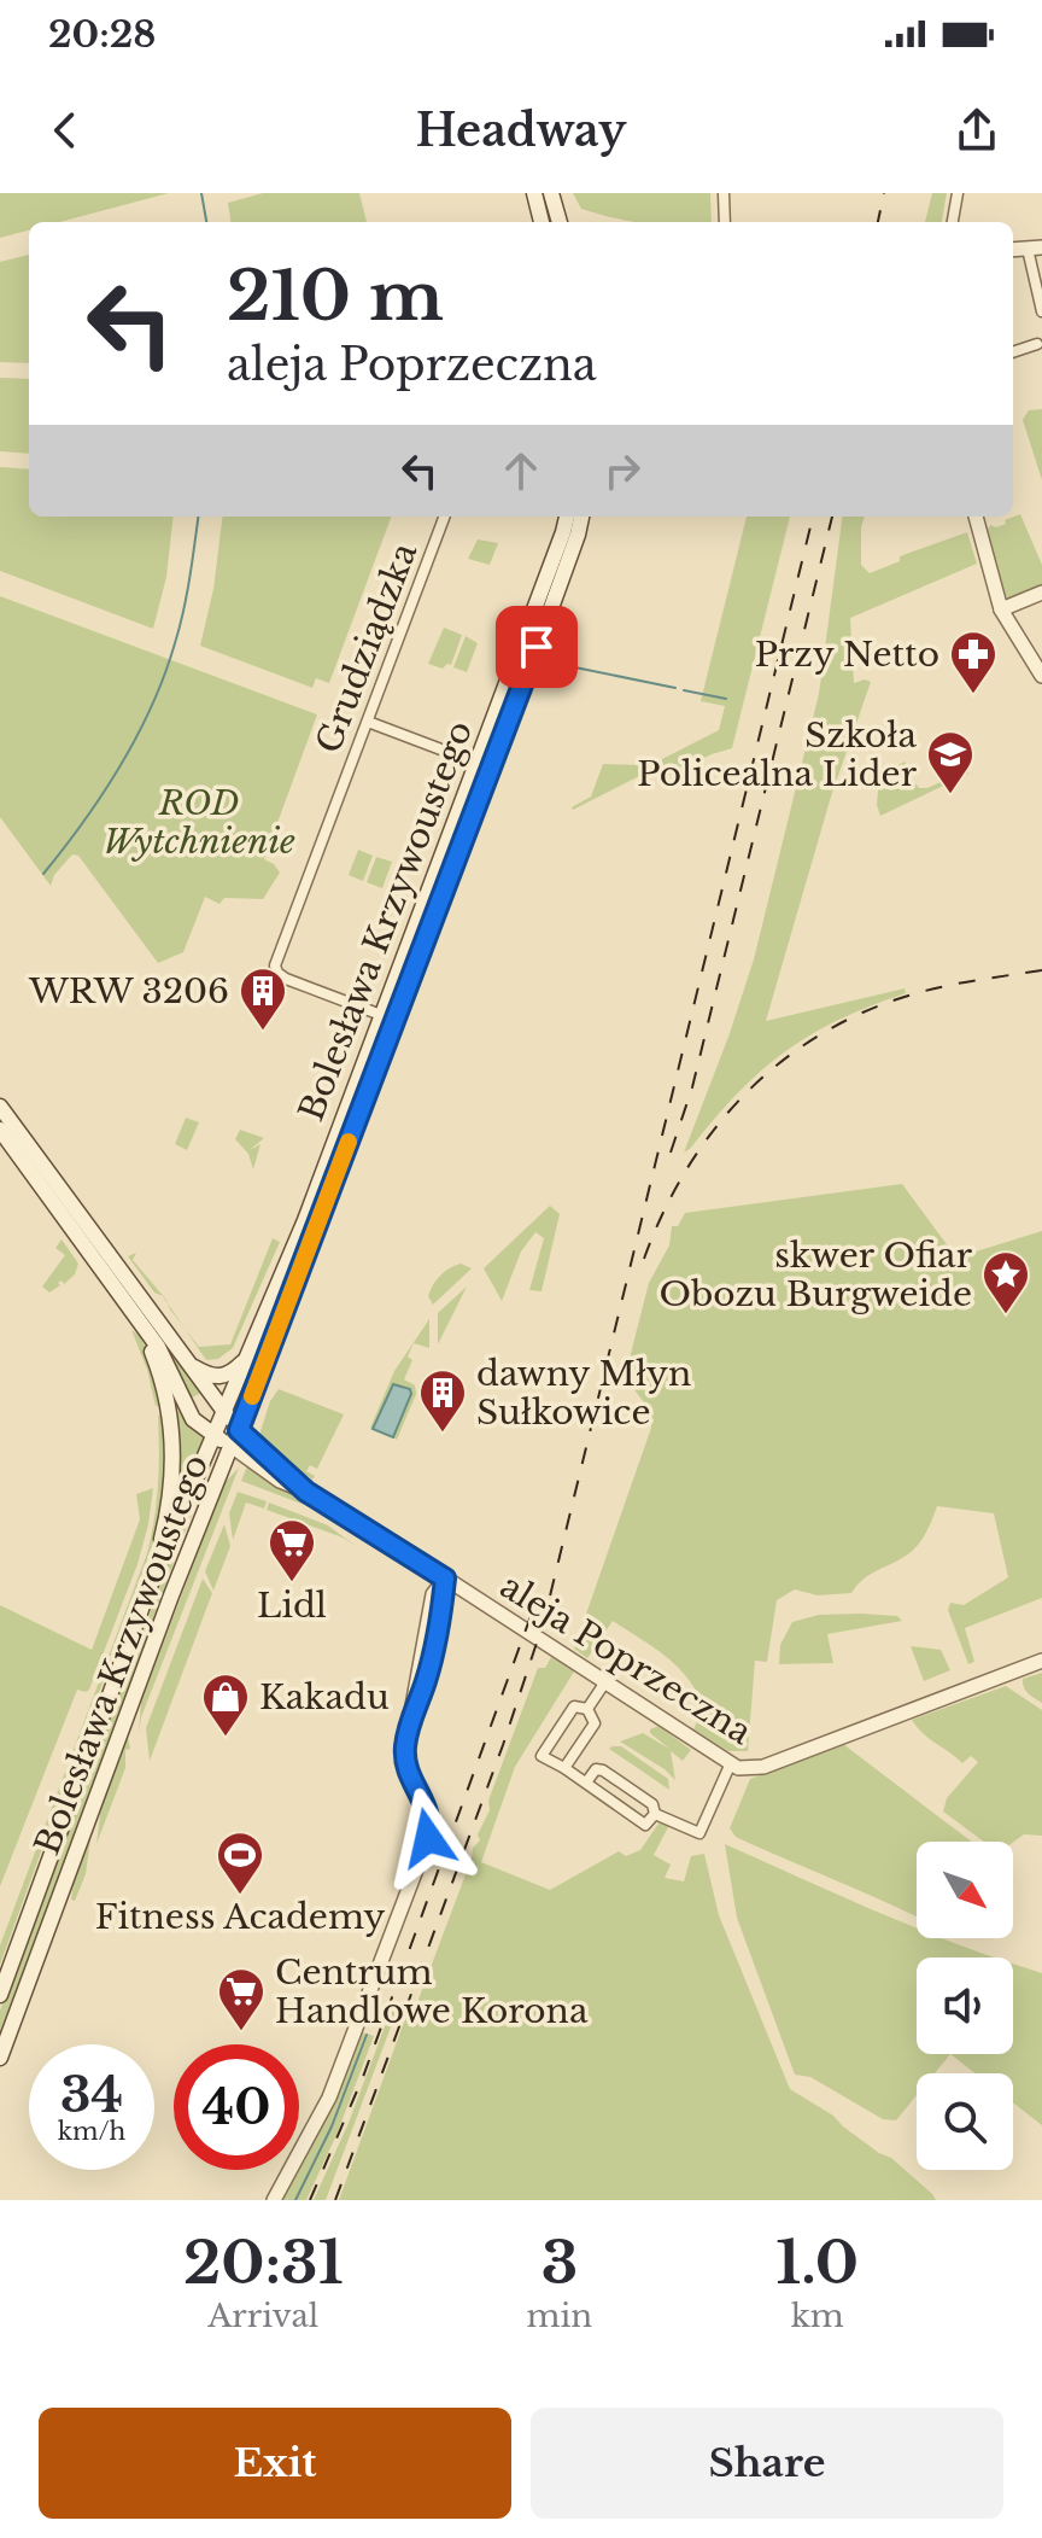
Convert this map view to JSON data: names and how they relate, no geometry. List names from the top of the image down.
{
  "streets": {
    "main road": ["Bolesława Krzywoustego"],
    "street": ["Grudziądzka", "aleja Poprzeczna"]
  },
  "crossings": [
    ["Grudziądzka", "Bolesława Krzywoustego"],
    ["Bolesława Krzywoustego", "aleja Poprzeczna"]
  ],
  "parks": ["ROD Wytchnienie"],
  "places": {
    "pharmacy": ["Przy Netto"],
    "school or university": ["Szkoła Policealna Lider"],
    "building": ["WRW 3206", "dawny Młyn Sułkowice"],
    "place": ["skwer Ofiar Obozu Burgweide"],
    "supermarket": ["Lidl", "Centrum Handlowe Korona"],
    "shop": ["Kakadu"],
    "sports": ["Fitness Academy"]
  },
  "north": "bottom right",
  "page": {
    "status": "20:28",
    "header": "Headway",
    "turn": ["210 m", "aleja Poprzeczna"],
    "speed": "34 km/h",
    "limit": "40",
    "eta": [
      "20:31",
      "Arrival",
      "3",
      "min",
      "1.0",
      "km"
    ],
    "buttons": ["Exit", "Share"]
  }
}
